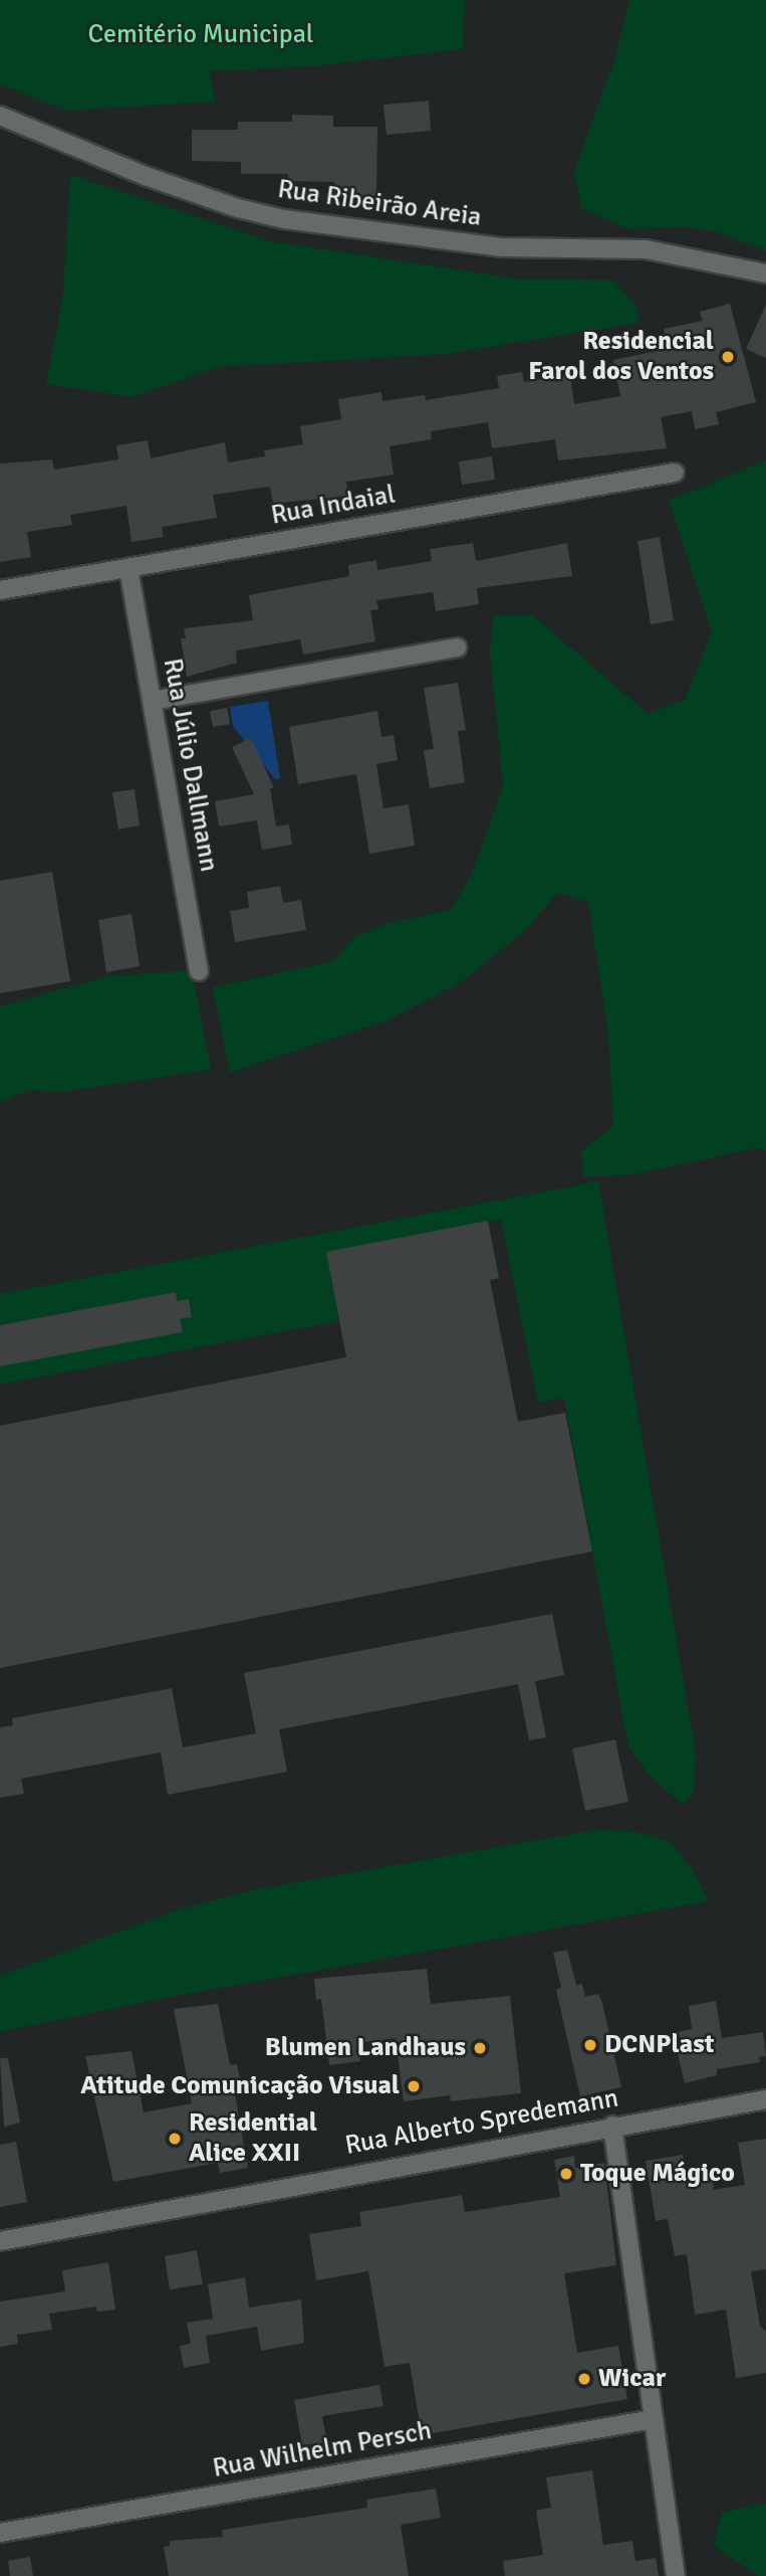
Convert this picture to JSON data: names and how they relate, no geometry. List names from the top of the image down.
{
  "streets": {
    "street": [
      "Rua Ribeirão Areia",
      "Rua Indaial",
      "Rua Júlio Dallmann",
      "Rua Alberto Spredemann",
      "Rua Wilhelm Persch"
    ]
  },
  "crossings": [
    ["Rua Indaial", "Rua Júlio Dallmann"]
  ],
  "parks": ["Cemitério Municipal"],
  "places": [
    "Residencial Farol dos Ventos",
    "DCNPlast",
    "Blumen Landhaus",
    "Atitude Comunicação Visual",
    "Residential Alice XXII",
    "Toque Mágico",
    "Wicar"
  ]
}
